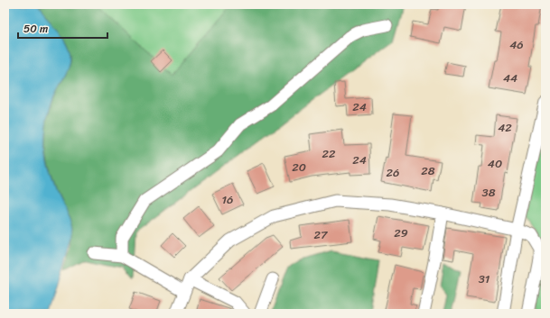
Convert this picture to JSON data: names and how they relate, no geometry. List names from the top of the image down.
{
  "house_numbers": [
    "46",
    "44",
    "24",
    "42",
    "22",
    "24",
    "40",
    "20",
    "28",
    "26",
    "38",
    "16",
    "29",
    "27",
    "31"
  ],
  "scale_bar": "50 m"
}
